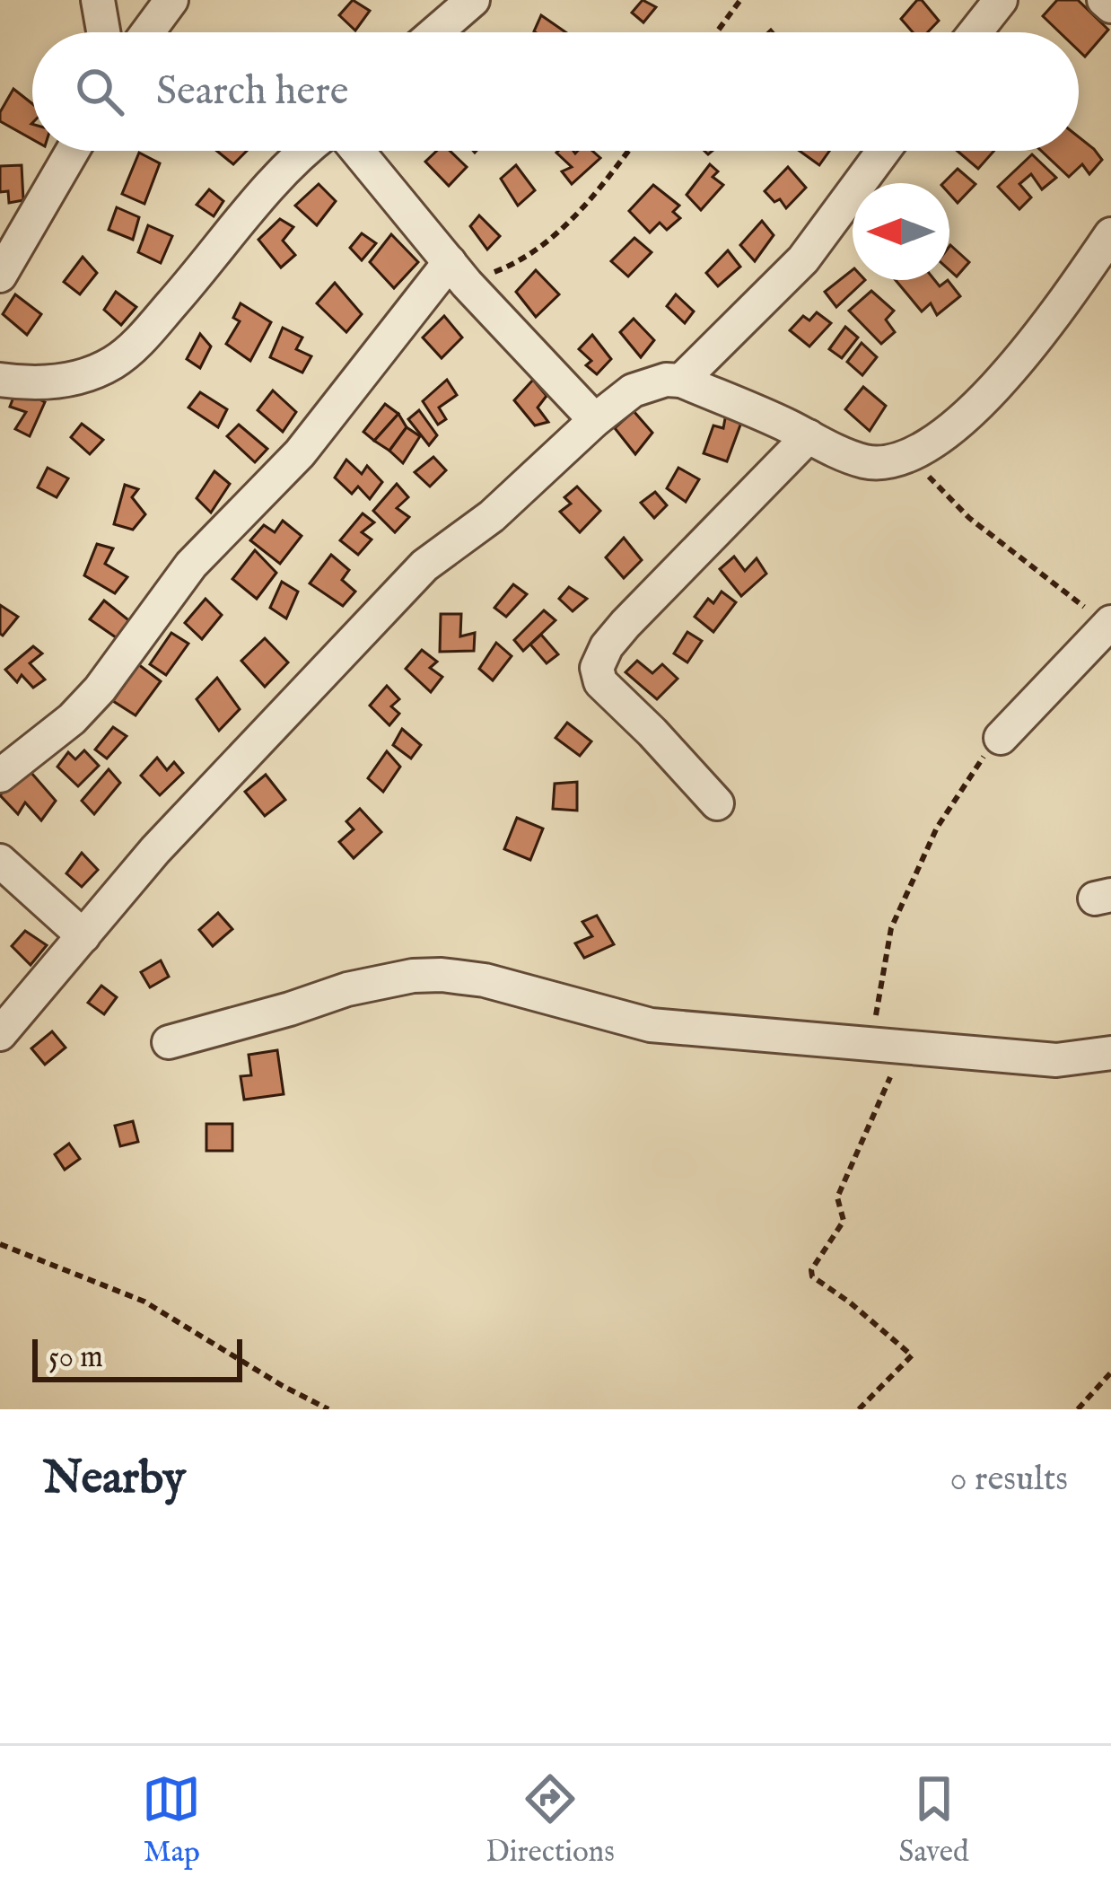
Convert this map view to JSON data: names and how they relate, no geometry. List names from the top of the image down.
{
  "scale_bar": "50 m",
  "north": "left",
  "page": {
    "search": "Search here",
    "scale": "50 m",
    "heading": ["Nearby", "0 results"],
    "nav": ["Map", "Directions", "Saved"]
  }
}
